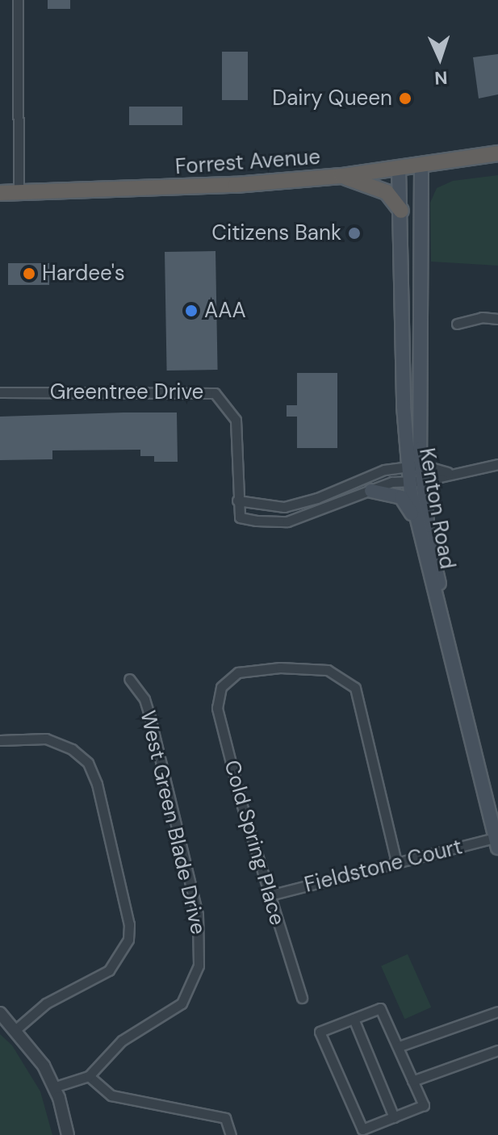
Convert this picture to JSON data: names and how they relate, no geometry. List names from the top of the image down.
{
  "streets": {
    "highway": ["Forrest Avenue"],
    "main road": ["Kenton Road"],
    "street": [
      "Greentree Drive",
      "West Green Blade Drive",
      "Cold Spring Place",
      "Fieldstone Court"
    ]
  },
  "crossings": [
    ["Forrest Avenue", "Kenton Road"],
    ["Greentree Drive", "Kenton Road"],
    ["Kenton Road", "Fieldstone Court"],
    ["Cold Spring Place", "Fieldstone Court"]
  ],
  "places": [
    "Dairy Queen",
    "Citizens Bank",
    "Hardee's",
    "AAA"
  ],
  "north": "bottom"
}
